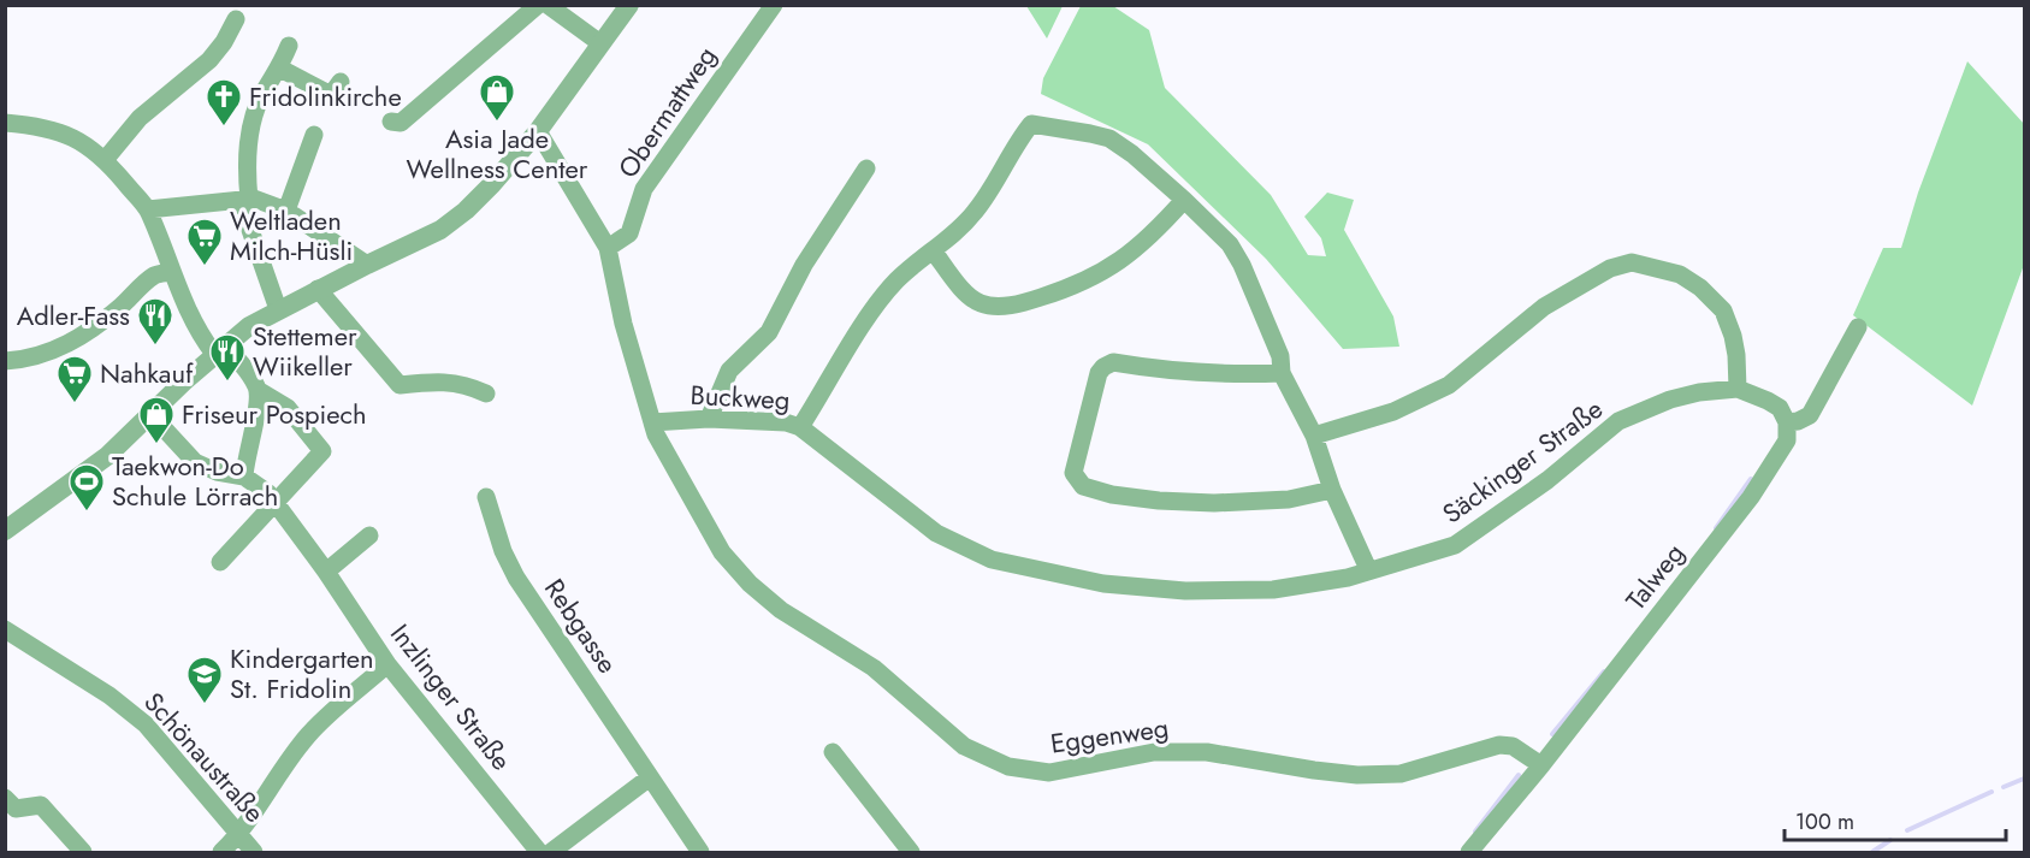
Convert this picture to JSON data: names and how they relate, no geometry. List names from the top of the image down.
{
  "streets": {
    "street": [
      "Obermattweg",
      "Buckweg",
      "Säckinger Straße",
      "Talweg",
      "Rebgasse",
      "Inzlinger Straße",
      "Eggenweg",
      "Schönaustraße"
    ]
  },
  "crossings": [
    ["Obermattweg", "Buckweg"],
    ["Buckweg", "Säckinger Straße"],
    ["Buckweg", "Eggenweg"],
    ["Säckinger Straße", "Talweg"],
    ["Talweg", "Eggenweg"]
  ],
  "places": {
    "shop": ["Asia Jade Wellness Center", "Friseur Pospiech"],
    "church": ["Fridolinkirche"],
    "supermarket": ["Weltladen Milch-Hüsli", "Nahkauf"],
    "restaurant": ["Adler-Fass", "Stettemer Wiikeller"],
    "sports": ["Taekwon-Do Schule Lörrach"],
    "school or university": ["Kindergarten St. Fridolin"]
  },
  "scale_bar": "100 m"
}
